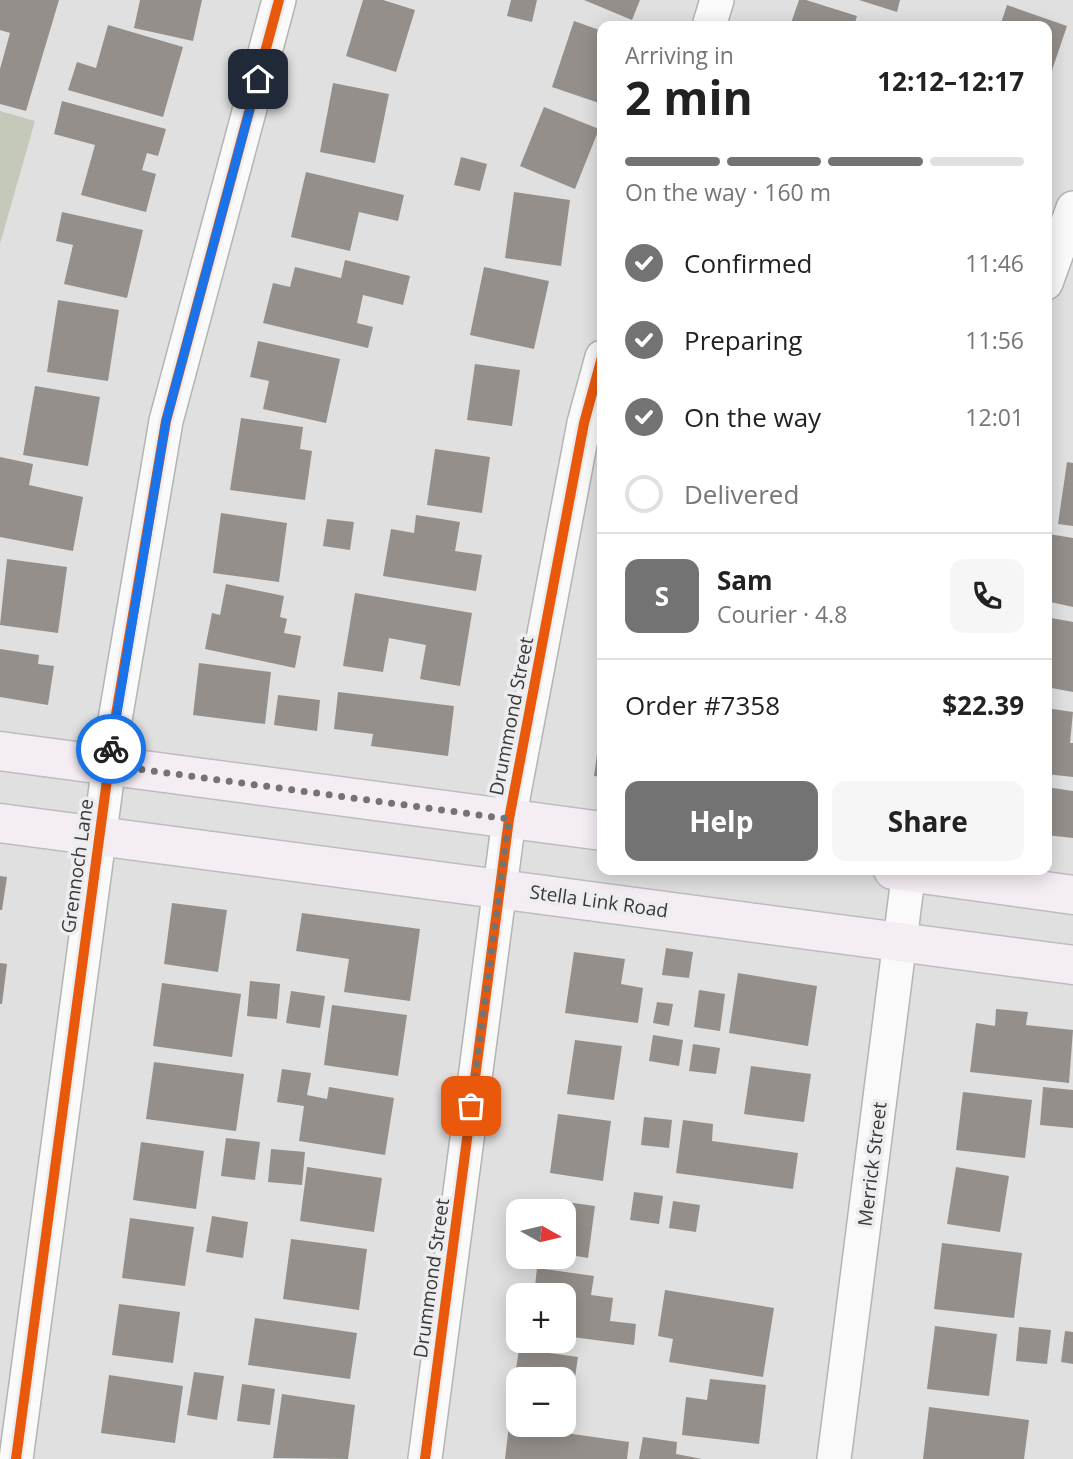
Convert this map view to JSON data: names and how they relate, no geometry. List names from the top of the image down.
{
  "streets": {
    "main road": ["Stella Link Road"],
    "street": ["Drummond Street", "Grennoch Lane", "Merrick Street"]
  },
  "crossings": [
    ["Drummond Street", "Stella Link Road"],
    ["Grennoch Lane", "Stella Link Road"],
    ["Stella Link Road", "Merrick Street"]
  ],
  "north": "right",
  "page": {
    "heading": ["2 min", "Arriving in", "12:12–12:17"],
    "panel": [
      "Sam",
      "Courier · 4.8",
      "Order #7358",
      "$22.39"
    ],
    "bar": "On the way · 160 m",
    "list": [
      ["Confirmed", "11:46"],
      ["Preparing", "11:56"],
      ["On the way", "12:01"],
      "Delivered"
    ],
    "round": "S",
    "buttons": ["Help", "Share"],
    "map_buttons": ["+", "−"]
  }
}
